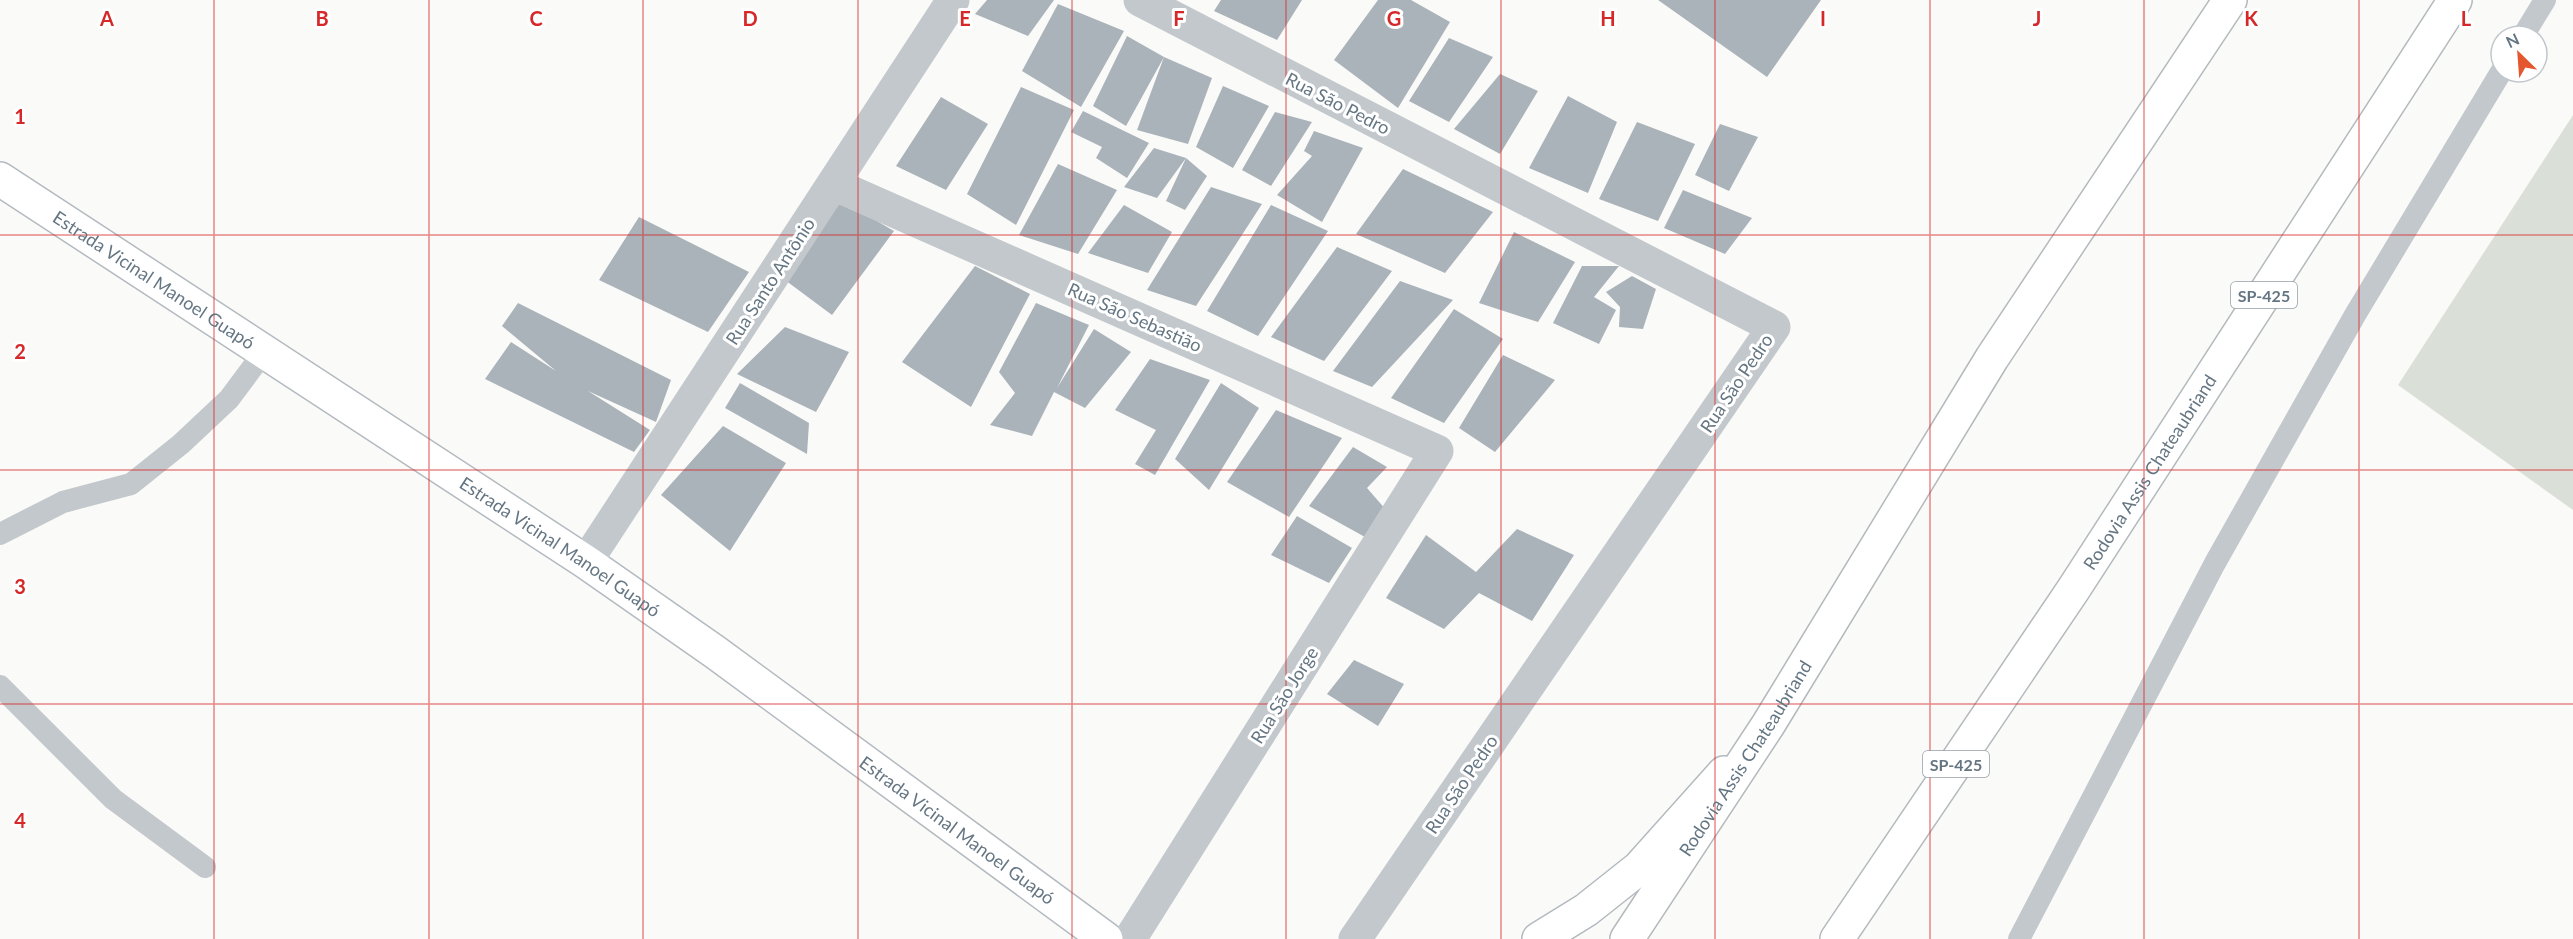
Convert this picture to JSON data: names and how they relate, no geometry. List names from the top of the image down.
{
  "streets": {
    "main road": ["Estrada Vicinal Manoel Guapó", "SP-425", "Rodovia Assis Chateaubriand"],
    "street": [
      "Rua São Pedro",
      "Rua Santo Antônio",
      "Rua São Sebastião",
      "Rua São Jorge"
    ]
  },
  "crossings": [
    ["Estrada Vicinal Manoel Guapó", "Rua Santo Antônio"],
    ["Rua Santo Antônio", "Rua São Sebastião"],
    ["Rua São Sebastião", "Rua São Jorge"]
  ],
  "north": "top left",
  "grid": {
    "columns": [
      "A",
      "B",
      "C",
      "D",
      "E",
      "F",
      "G",
      "H",
      "I",
      "J",
      "K",
      "L"
    ],
    "rows": [
      "1",
      "2",
      "3",
      "4"
    ]
  }
}
